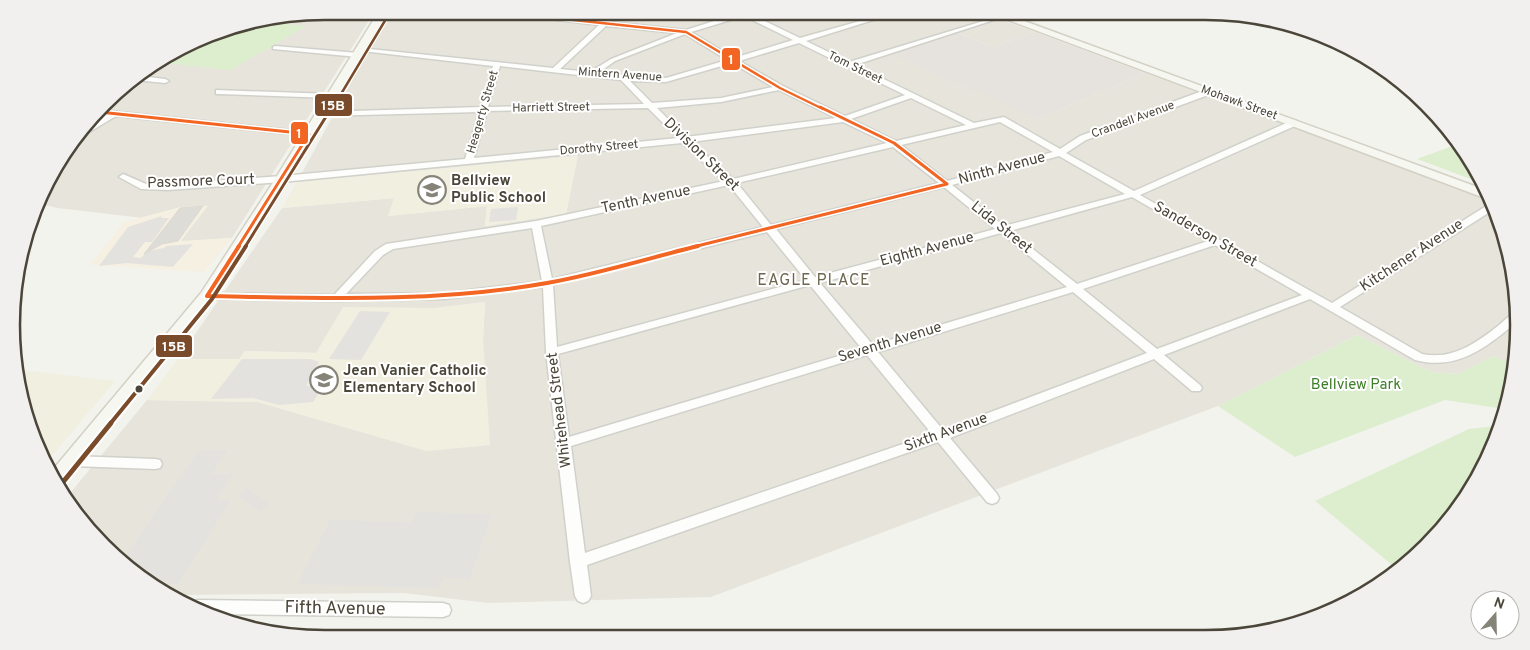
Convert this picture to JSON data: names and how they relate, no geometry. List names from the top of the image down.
{
  "streets": {
    "main road": ["Mohawk Street"],
    "street": [
      "Tom Street",
      "Mintern Avenue",
      "Harriett Street",
      "Heagerty Street",
      "Crandell Avenue",
      "Dorothy Street",
      "Division Street",
      "Ninth Avenue",
      "Passmore Court",
      "Tenth Avenue",
      "Lida Street",
      "Sanderson Street",
      "Eighth Avenue",
      "Kitchener Avenue",
      "Seventh Avenue",
      "Whitehead Street",
      "Sixth Avenue",
      "Fifth Avenue"
    ]
  },
  "crossings": [
    ["Tom Street", "Mintern Avenue"],
    ["Tom Street", "Dorothy Street"],
    ["Tom Street", "Tenth Avenue"],
    ["Tom Street", "Sanderson Street"],
    ["Mintern Avenue", "Heagerty Street"],
    ["Mintern Avenue", "Division Street"],
    ["Mintern Avenue", "Lida Street"],
    ["Mohawk Street", "Crandell Avenue"],
    ["Mohawk Street", "Eighth Avenue"],
    ["Harriett Street", "Heagerty Street"],
    ["Harriett Street", "Division Street"],
    ["Harriett Street", "Lida Street"],
    ["Heagerty Street", "Dorothy Street"],
    ["Crandell Avenue", "Ninth Avenue"],
    ["Crandell Avenue", "Sanderson Street"],
    ["Dorothy Street", "Division Street"],
    ["Dorothy Street", "Passmore Court"],
    ["Dorothy Street", "Lida Street"],
    ["Division Street", "Ninth Avenue"],
    ["Division Street", "Tenth Avenue"],
    ["Division Street", "Eighth Avenue"],
    ["Division Street", "Seventh Avenue"],
    ["Division Street", "Sixth Avenue"],
    ["Ninth Avenue", "Tenth Avenue"],
    ["Ninth Avenue", "Lida Street"],
    ["Ninth Avenue", "Sanderson Street"],
    ["Ninth Avenue", "Whitehead Street"],
    ["Tenth Avenue", "Lida Street"],
    ["Tenth Avenue", "Sanderson Street"],
    ["Tenth Avenue", "Whitehead Street"],
    ["Lida Street", "Eighth Avenue"],
    ["Lida Street", "Seventh Avenue"],
    ["Lida Street", "Sixth Avenue"],
    ["Sanderson Street", "Eighth Avenue"],
    ["Sanderson Street", "Kitchener Avenue"],
    ["Sanderson Street", "Seventh Avenue"],
    ["Sanderson Street", "Sixth Avenue"],
    ["Eighth Avenue", "Whitehead Street"],
    ["Seventh Avenue", "Whitehead Street"],
    ["Whitehead Street", "Sixth Avenue"]
  ],
  "districts": ["EAGLE PLACE"],
  "parks": ["Bellview Park"],
  "places": {
    "school or university": ["Bellview Public School", "Jean Vanier Catholic Elementary School"]
  },
  "lines": ["transit line 1", "transit line 15B"],
  "north": "top"
}
